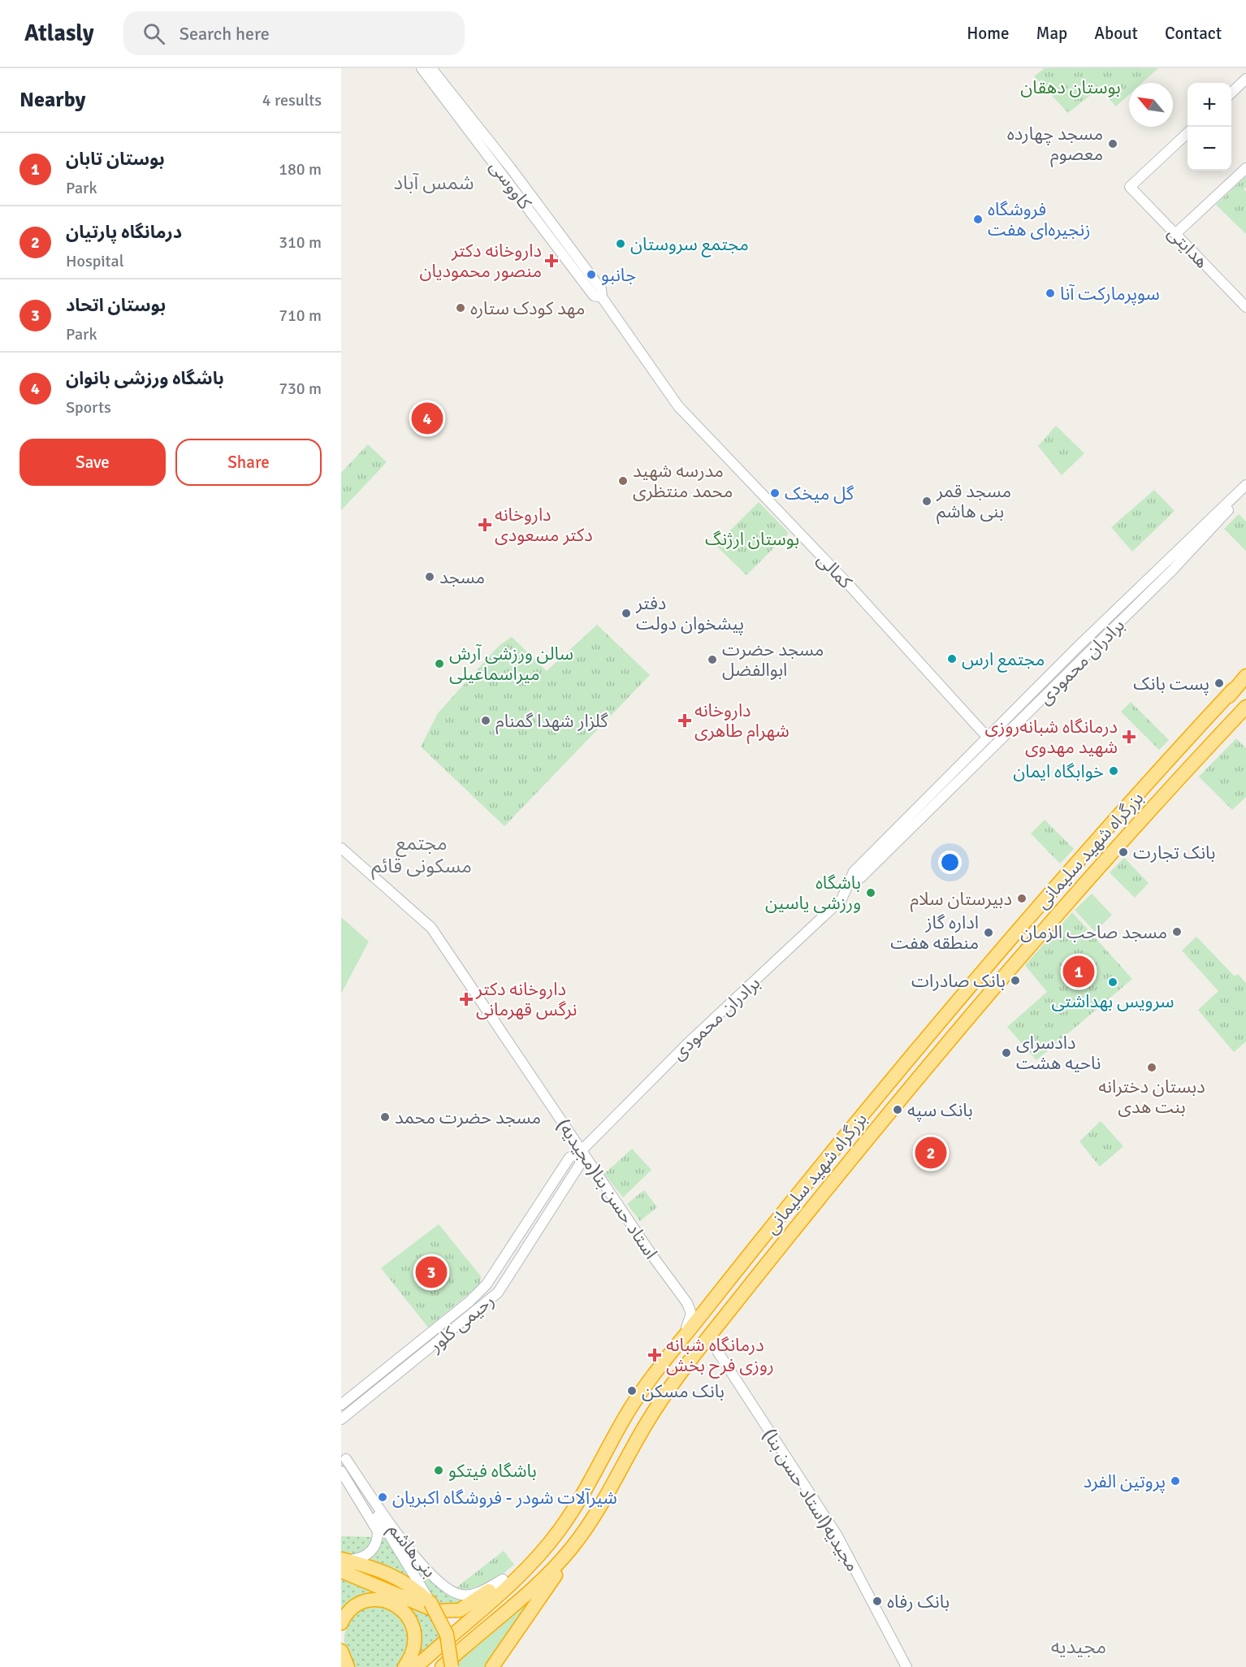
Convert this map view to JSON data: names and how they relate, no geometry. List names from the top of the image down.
{
  "streets": {
    "highway": ["بزرگراه شهید سلیمانی"],
    "main road": [
      "کاووسی",
      "هدایتی",
      "کمالی",
      "برادران محمودی",
      "استاد حسن بنا(مجیدیه)",
      "رحیمی کلور",
      "مجیدیه(استاد حسن بنا)",
      "بنی‌هاشم"
    ]
  },
  "crossings": [
    ["کاووسی", "کمالی"],
    ["کمالی", "برادران محمودی"],
    ["برادران محمودی", "استاد حسن بنا(مجیدیه)"],
    ["برادران محمودی", "رحیمی کلور"],
    ["بزرگراه شهید سلیمانی", "استاد حسن بنا(مجیدیه)"],
    ["بزرگراه شهید سلیمانی", "مجیدیه(استاد حسن بنا)"],
    ["استاد حسن بنا(مجیدیه)", "رحیمی کلور"]
  ],
  "districts": ["شمس آباد", "مجتمع مسکونی قائم", "مجیدیه"],
  "parks": ["بوستان دهقان", "بوستان ارژنگ"],
  "places": {
    "other": [
      "مسجد چهارده معصوم",
      "فروشگاه زنجیره‌ای هفت",
      "مجتمع سروستان",
      "جانبو",
      "سوپرمارکت آنا",
      "مهد کودک ستاره",
      "مدرسه شهید محمد منتظری",
      "گل میخک",
      "مسجد قمر بنی هاشم",
      "مسجد",
      "دفتر پیشخوان دولت",
      "مجتمع ارس",
      "مسجد حضرت ابوالفضل",
      "سالن ورزشی آرش میراسماعیلی",
      "پست بانک",
      "گلزار شهدا گمنام",
      "خوابگاه ایمان",
      "بانک تجارت",
      "باشگاه ورزشی یاسین",
      "دبیرستان سلام",
      "مسجد صاحب الزمان",
      "اداره گاز منطقه هفت",
      "بانک صادرات",
      "سرویس بهداشتی",
      "دادسرای ناحیه هشت",
      "دبستان دخترانه بنت هدی",
      "بانک سپه",
      "مسجد حضرت محمد",
      "بانک مسکن",
      "باشگاه فیتکو",
      "پروتین الفرد",
      "شیرآلات شودر - فروشگاه اکبریان",
      "بانک رفاه"
    ],
    "health": [
      "داروخانه دکتر منصور محمودیان",
      "داروخانه دکتر مسعودی",
      "داروخانه شهرام طاهری",
      "درمانگاه شبانه‌روزی شهید مهدوی",
      "داروخانه دکتر نرگس قهرمانی",
      "درمانگاه شبانه روزی فرح بخش"
    ]
  },
  "north": "top left",
  "page": {
    "header": "Atlasly",
    "search": "Search here",
    "nav": [
      "Home",
      "Map",
      "About",
      "Contact"
    ],
    "heading": ["Nearby", "4 results"],
    "map_buttons": ["+", "−"],
    "list": [
      {
        "mark": "1",
        "name": "بوستان تابان",
        "note": "Park",
        "value": "180 m"
      },
      {
        "mark": "2",
        "name": "درمانگاه پارتیان",
        "note": "Hospital",
        "value": "310 m"
      },
      {
        "mark": "3",
        "name": "بوستان اتحاد",
        "note": "Park",
        "value": "710 m"
      },
      {
        "mark": "4",
        "name": "باشگاه ورزشی بانوان",
        "note": "Sports",
        "value": "730 m"
      }
    ],
    "pins": [
      "4",
      "1",
      "2",
      "3"
    ],
    "buttons": ["Save", "Share"]
  }
}
